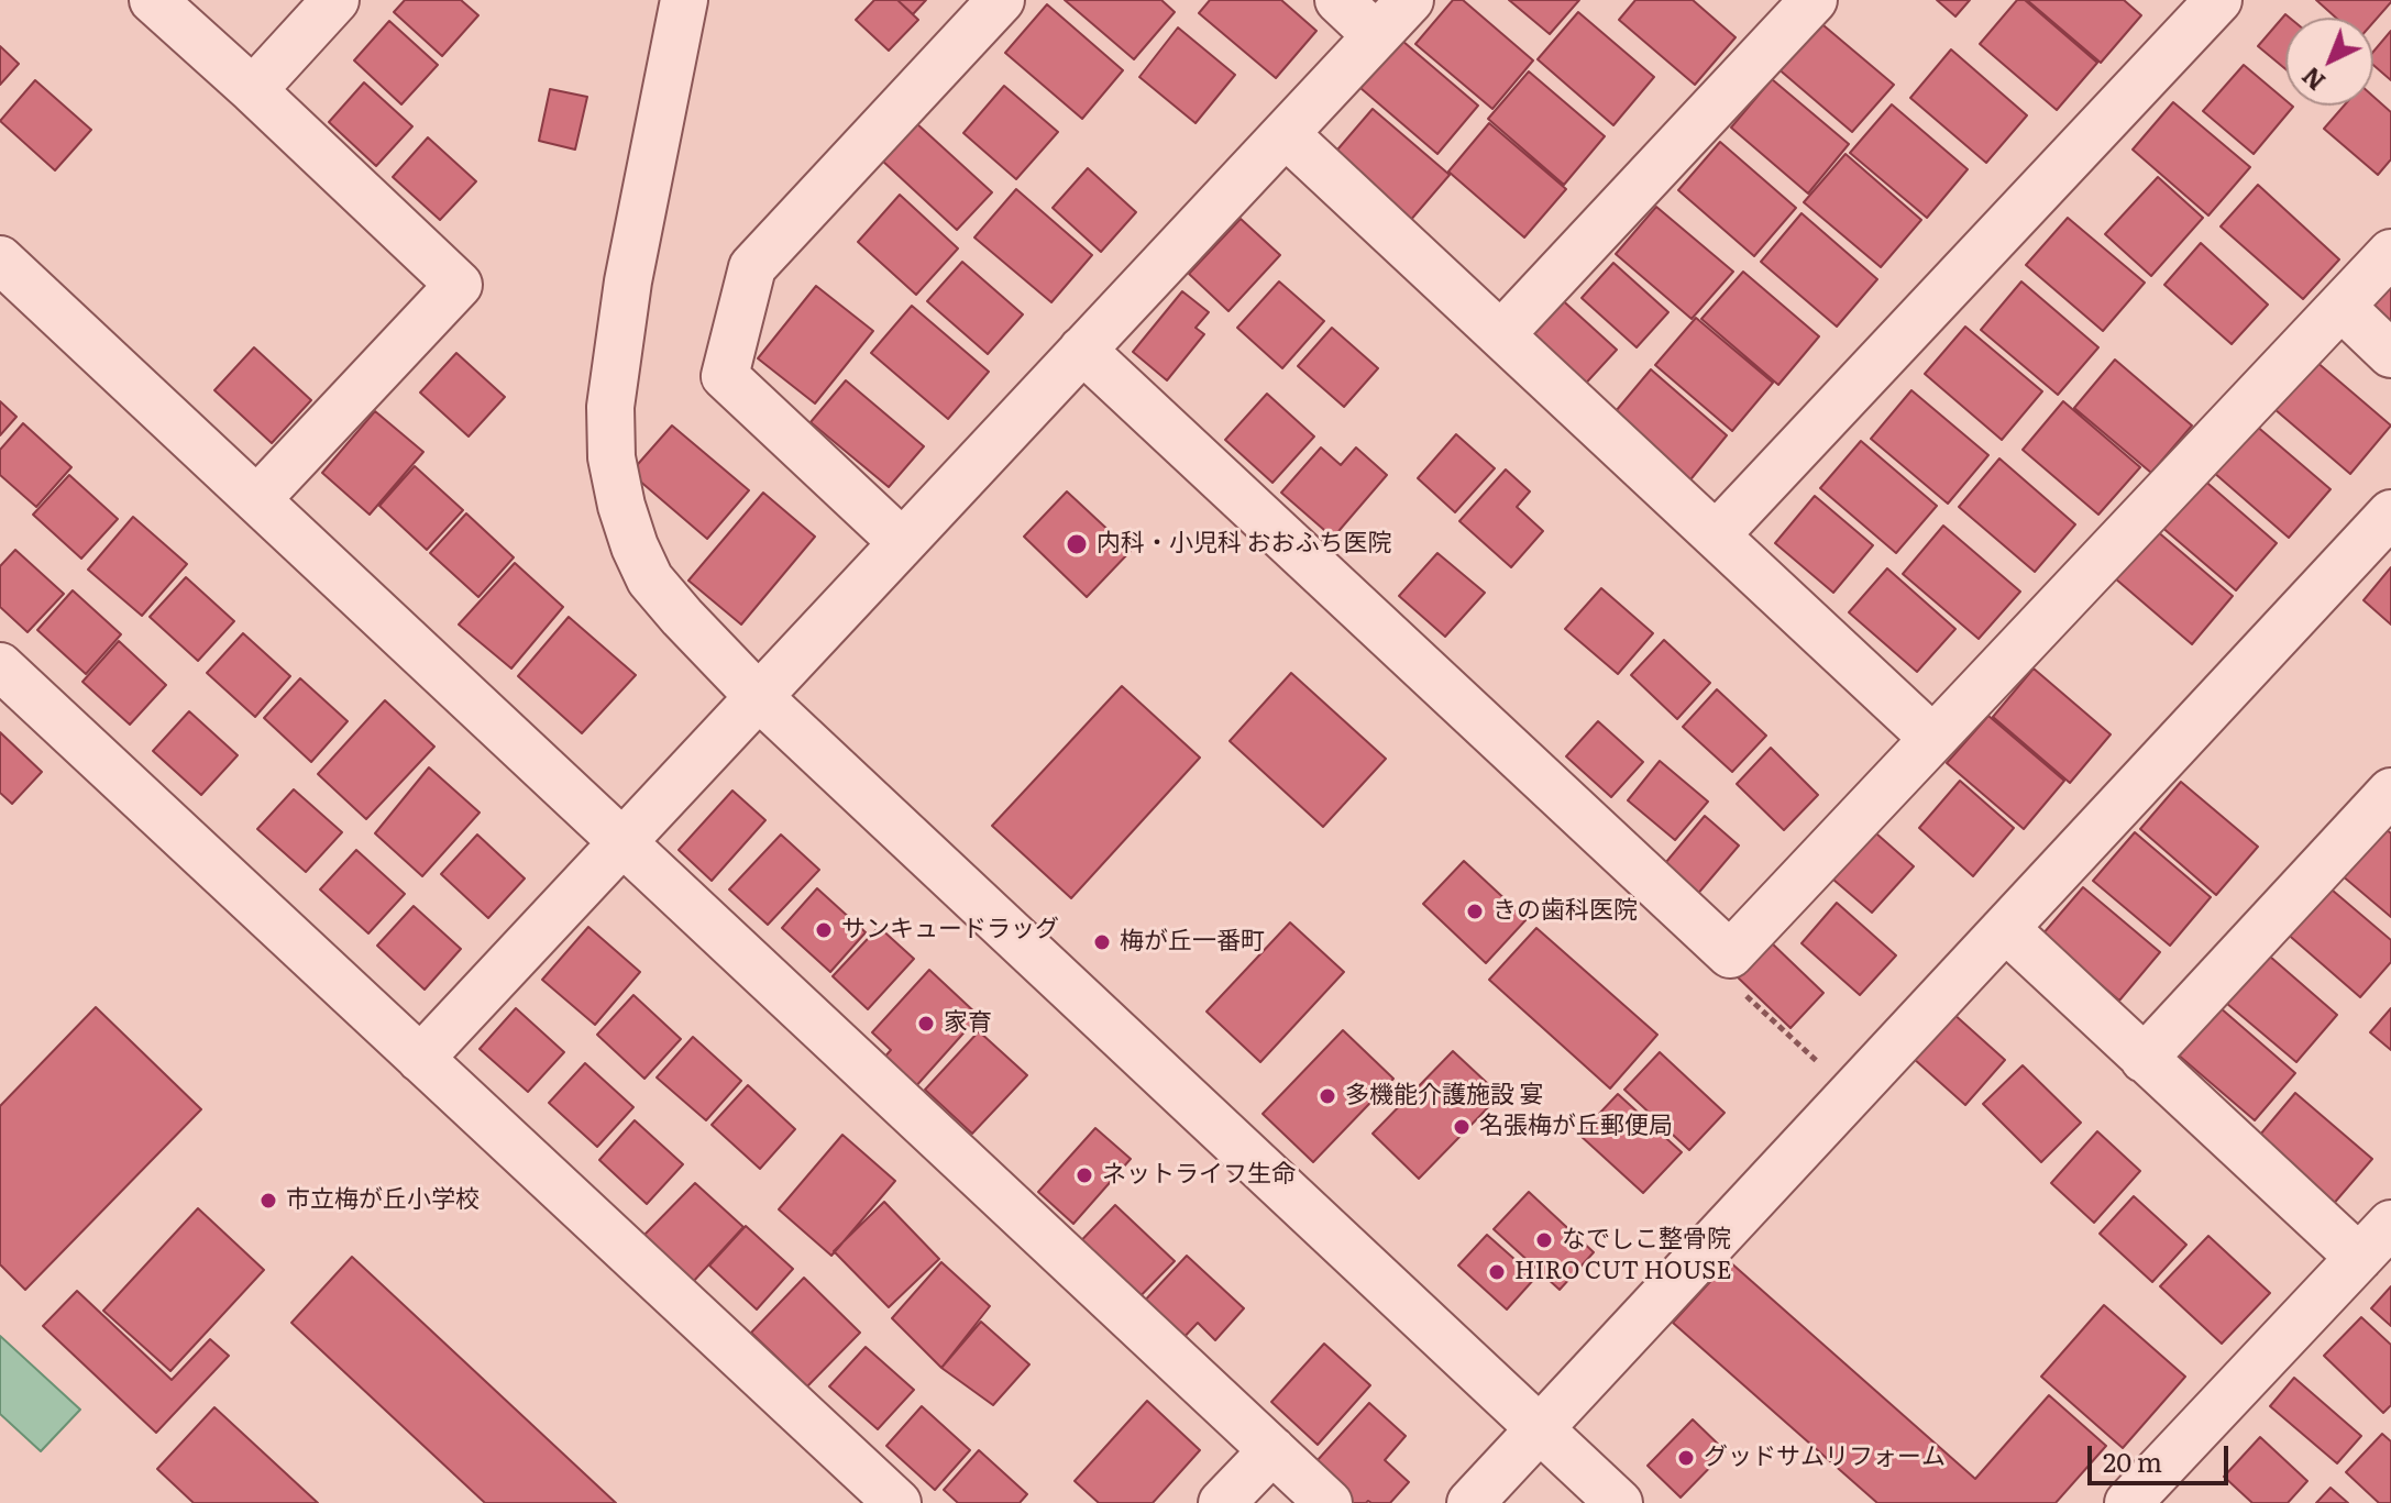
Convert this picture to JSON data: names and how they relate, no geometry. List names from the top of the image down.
{
  "places": [
    "内科・小児科 おおふち医院",
    "きの歯科医院",
    "サンキュードラッグ",
    "梅が丘一番町",
    "家育",
    "多機能介護施設 宴",
    "名張梅が丘郵便局",
    "ネットライフ生命",
    "市立梅が丘小学校",
    "なでしこ整骨院",
    "HIRO CUT HOUSE",
    "グッドサムリフォーム"
  ],
  "scale_bar": "20 m",
  "north": "bottom left"
}
